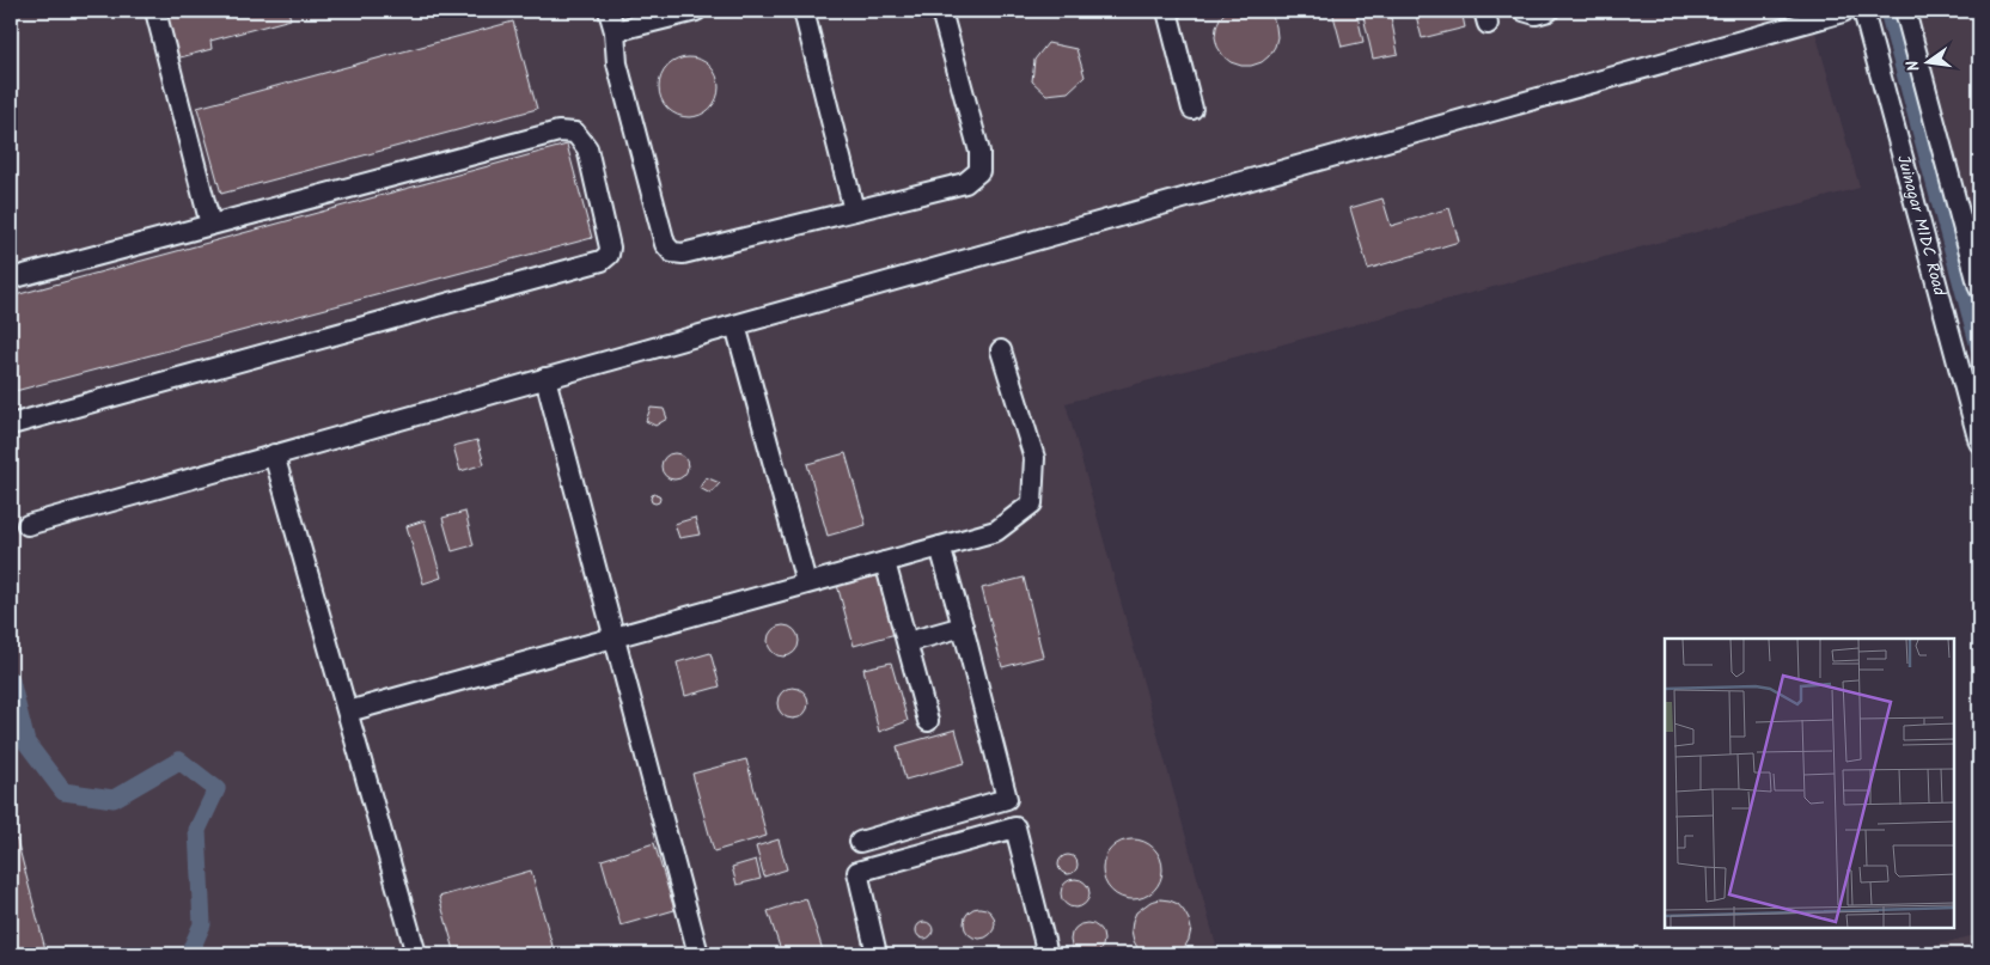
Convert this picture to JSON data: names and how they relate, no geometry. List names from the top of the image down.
{
  "streets": {
    "street": ["Juinagar MIDC Road"]
  },
  "north": "left"
}
